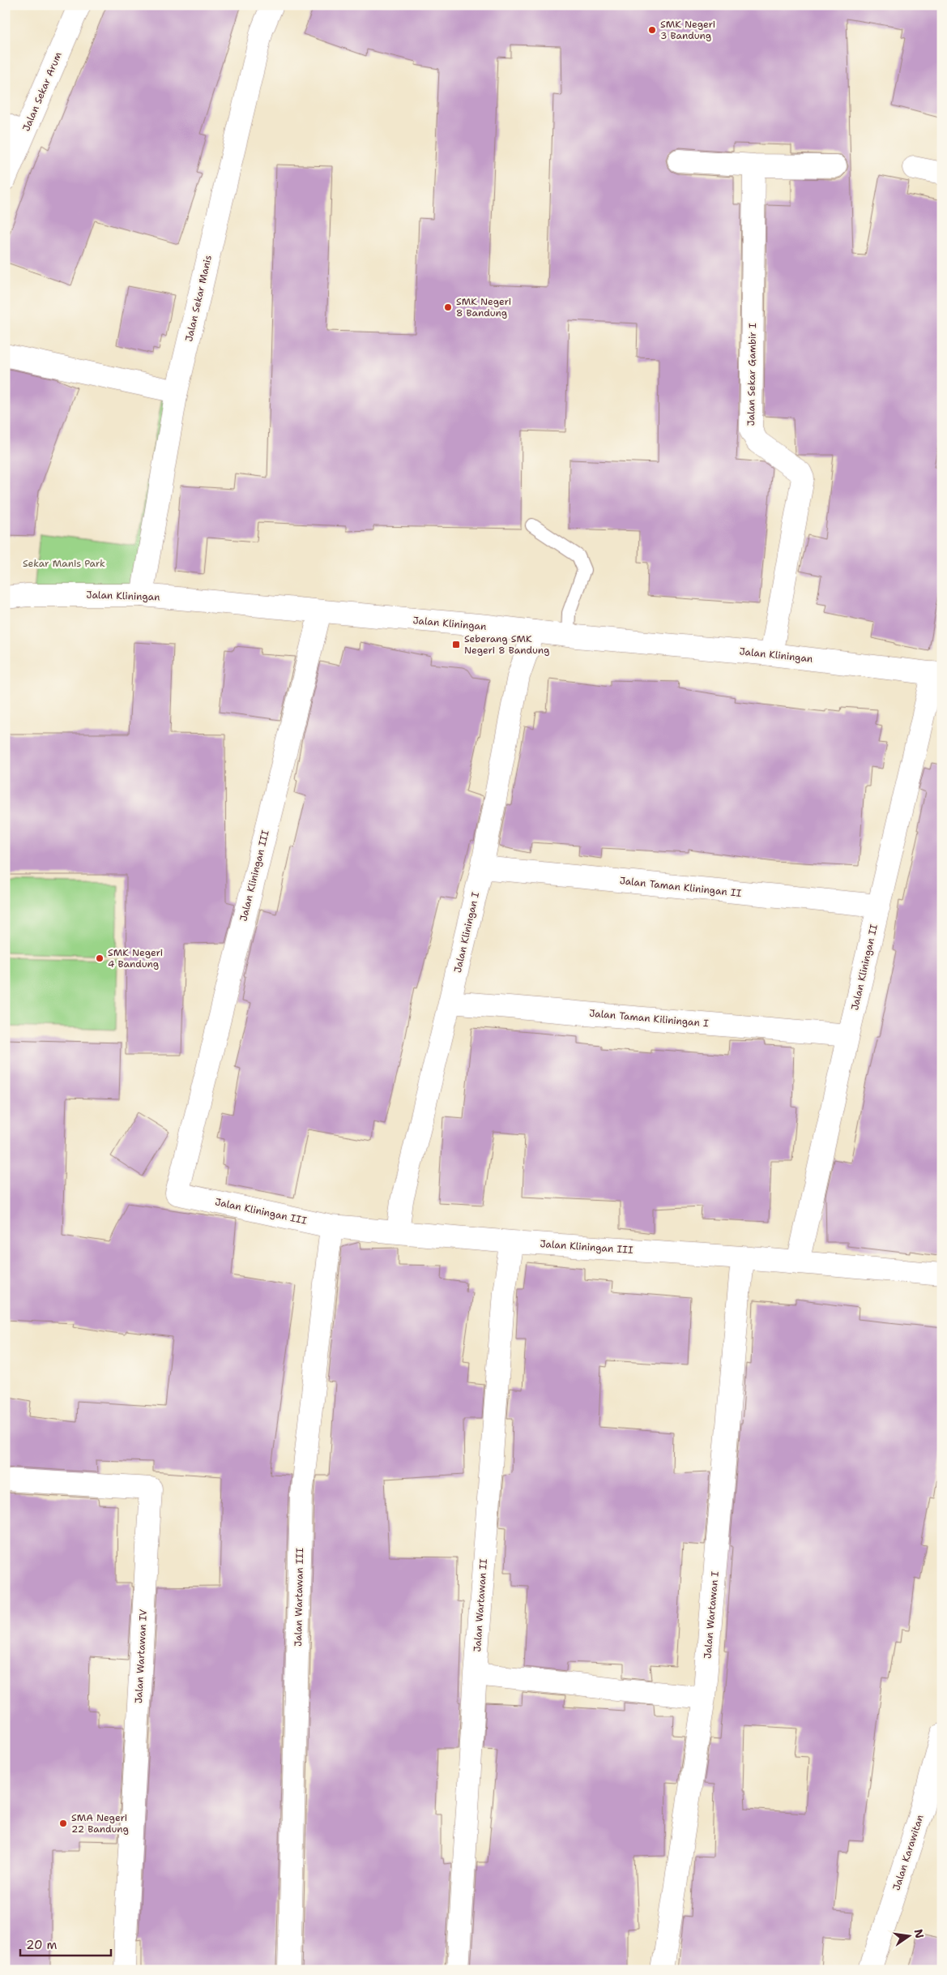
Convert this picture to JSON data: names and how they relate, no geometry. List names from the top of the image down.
{
  "streets": {
    "street": [
      "Jalan Sekar Arum",
      "Jalan Sekar Manis",
      "Jalan Sekar Gambir I",
      "Jalan Kliningan",
      "Jalan Kliningan III",
      "Jalan Taman Kliningan II",
      "Jalan Kliningan I",
      "Jalan Kliningan II",
      "Jalan Taman Kiliningan I",
      "Jalan Wartawan III",
      "Jalan Wartawan II",
      "Jalan Wartawan I",
      "Jalan Wartawan IV",
      "Jalan Karawitan"
    ]
  },
  "crossings": [
    ["Jalan Sekar Manis", "Jalan Kliningan"],
    ["Jalan Sekar Gambir I", "Jalan Kliningan"],
    ["Jalan Kliningan", "Jalan Kliningan III"],
    ["Jalan Kliningan", "Jalan Kliningan I"],
    ["Jalan Kliningan", "Jalan Kliningan II"],
    ["Jalan Kliningan III", "Jalan Kliningan I"],
    ["Jalan Kliningan III", "Jalan Kliningan II"],
    ["Jalan Kliningan III", "Jalan Wartawan III"],
    ["Jalan Kliningan III", "Jalan Wartawan II"],
    ["Jalan Kliningan III", "Jalan Wartawan I"],
    ["Jalan Taman Kliningan II", "Jalan Kliningan I"],
    ["Jalan Taman Kliningan II", "Jalan Kliningan II"],
    ["Jalan Kliningan I", "Jalan Taman Kiliningan I"],
    ["Jalan Kliningan II", "Jalan Taman Kiliningan I"]
  ],
  "parks": ["Sekar Manis Park"],
  "places": {
    "other": [
      "SMK Negeri 3 Bandung",
      "SMK Negeri 8 Bandung",
      "SMK Negeri 4 Bandung",
      "SMA Negeri 22 Bandung"
    ],
    "transit": ["Seberang SMK Negeri 8 Bandung"]
  },
  "scale_bar": "20 m",
  "north": "right"
}
